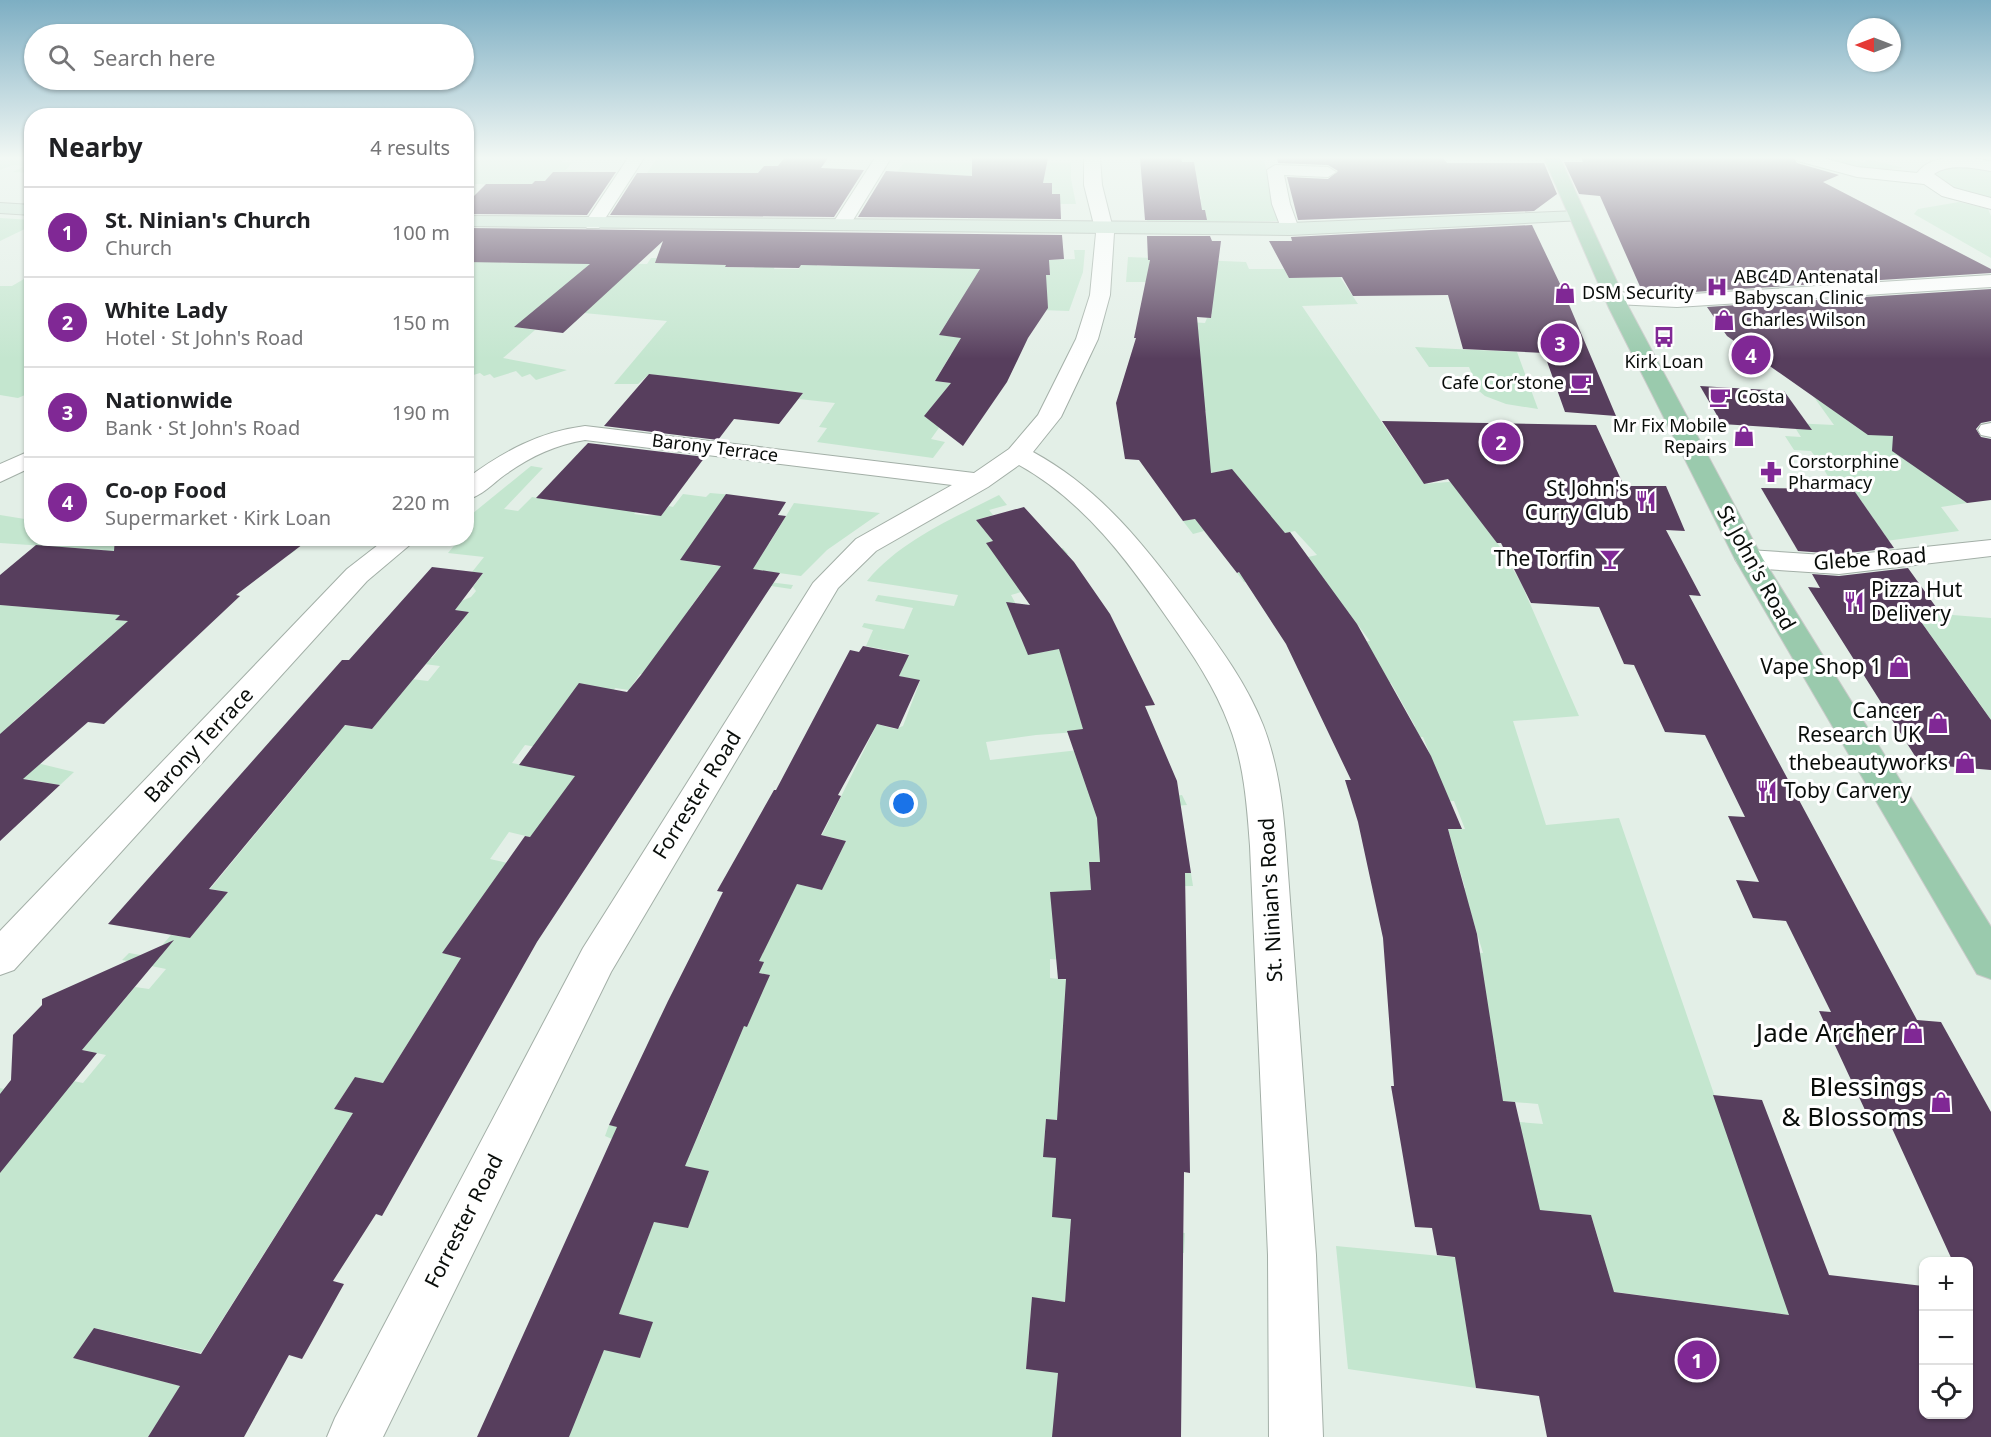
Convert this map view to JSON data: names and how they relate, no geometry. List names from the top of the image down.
{
  "streets": {
    "main road": ["St John's Road"],
    "street": [
      "Barony Terrace",
      "Glebe Road",
      "Forrester Road",
      "St. Ninian's Road"
    ]
  },
  "crossings": [
    ["Barony Terrace", "Forrester Road"],
    ["Glebe Road", "St John's Road"],
    ["Forrester Road", "St. Ninian's Road"]
  ],
  "places": {
    "hospital": ["ABC4D Antenatal Babyscan Clinic"],
    "shop": [
      "DSM Security",
      "Charles Wilson",
      "Mr Fix Mobile Repairs",
      "Vape Shop 1",
      "Cancer Research UK",
      "thebeautyworks",
      "Jade Archer",
      "Blessings & Blossoms"
    ],
    "bus stop": ["Kirk Loan"],
    "cafe": ["Cafe Cor’stone", "Costa"],
    "pharmacy": ["Corstorphine Pharmacy"],
    "restaurant": ["St John's Curry Club", "Pizza Hut Delivery", "Toby Carvery"],
    "bar": ["The Torfin"]
  },
  "north": "left",
  "page": {
    "search": "Search here",
    "heading": ["Nearby", "4 results"],
    "list": [
      {
        "mark": "1",
        "name": "St. Ninian's Church",
        "note": "Church",
        "value": "100 m"
      },
      {
        "mark": "2",
        "name": "White Lady",
        "note": "Hotel · St John's Road",
        "value": "150 m"
      },
      {
        "mark": "3",
        "name": "Nationwide",
        "note": "Bank · St John's Road",
        "value": "190 m"
      },
      {
        "mark": "4",
        "name": "Co-op Food",
        "note": "Supermarket · Kirk Loan",
        "value": "220 m"
      }
    ],
    "pins": [
      "3",
      "4",
      "2",
      "1"
    ],
    "map_buttons": ["+", "−"]
  }
}
